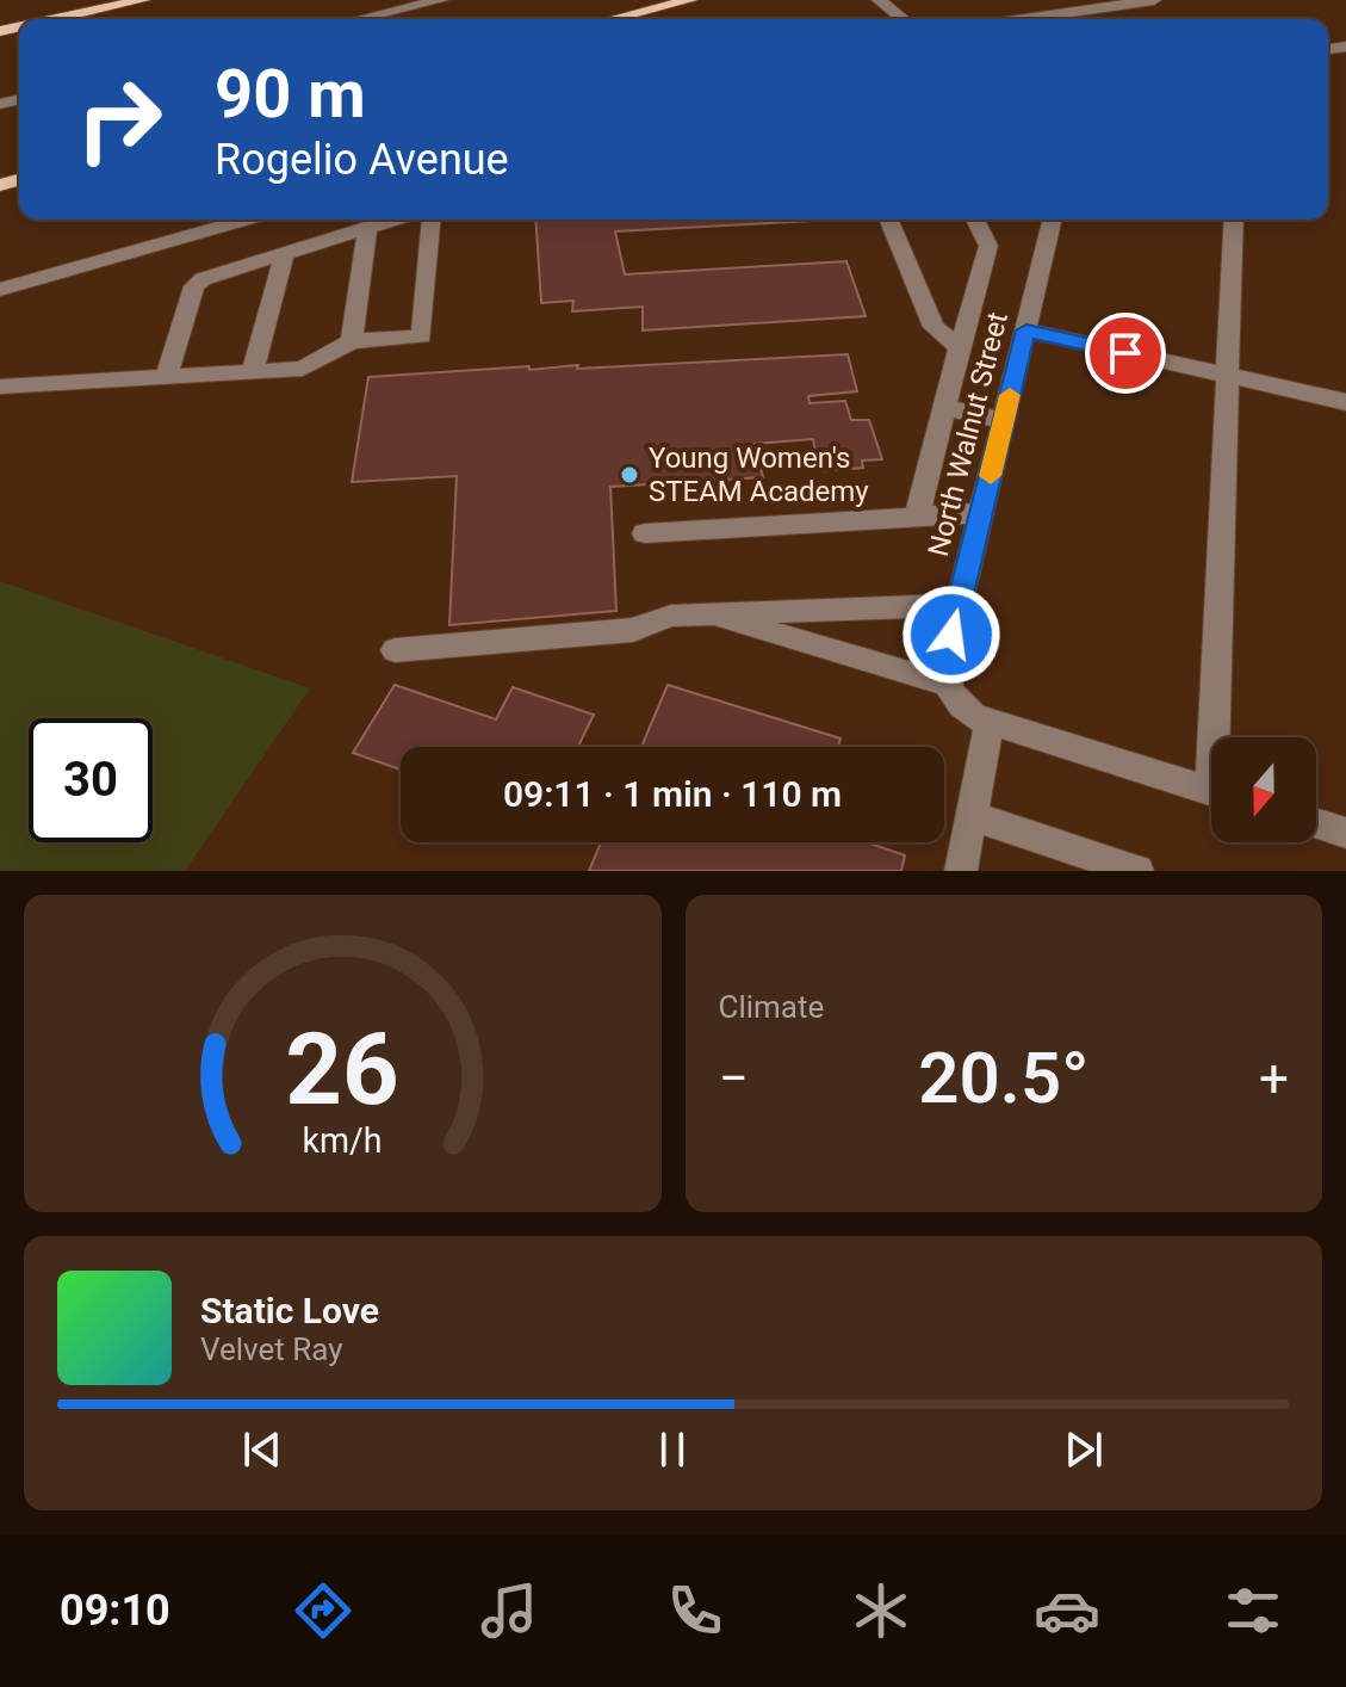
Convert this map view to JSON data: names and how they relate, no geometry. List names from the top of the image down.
{
  "streets": {
    "street": ["North Walnut Street"]
  },
  "places": ["Young Women's STEAM Academy"],
  "north": "bottom",
  "page": {
    "turn": ["90 m", "Rogelio Avenue"],
    "limit": "30",
    "trip": "09:11 · 1 min · 110 m",
    "tile": "Climate",
    "heat": ["−", "20.5°", "+"],
    "song": ["Static Love", "Velvet Ray"],
    "tabs": "09:10",
    "gauge": ["26", "km/h"]
  }
}
